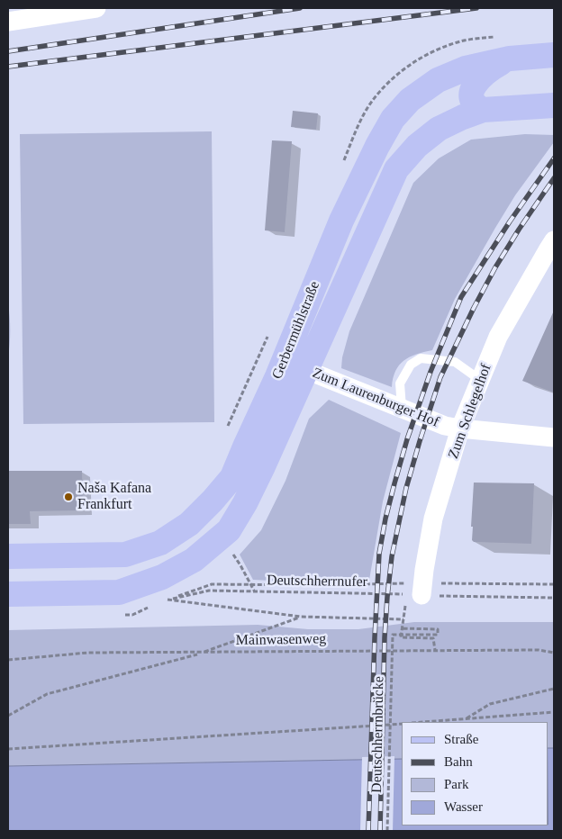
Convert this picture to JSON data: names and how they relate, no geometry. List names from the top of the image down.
{
  "streets": {
    "main road": ["Gerbermühlstraße"],
    "street": ["Zum Laurenburger Hof", "Zum Schlegelhof"],
    "path": ["Deutschherrnufer", "Mainwasenweg", "Deutschherrnbrücke"]
  },
  "crossings": [
    ["Gerbermühlstraße", "Zum Laurenburger Hof"],
    ["Zum Laurenburger Hof", "Zum Schlegelhof"],
    ["Zum Schlegelhof", "Deutschherrnufer"]
  ],
  "places": ["Naša Kafana Frankfurt"],
  "legend": [
    "Straße",
    "Bahn",
    "Park",
    "Wasser"
  ]
}
